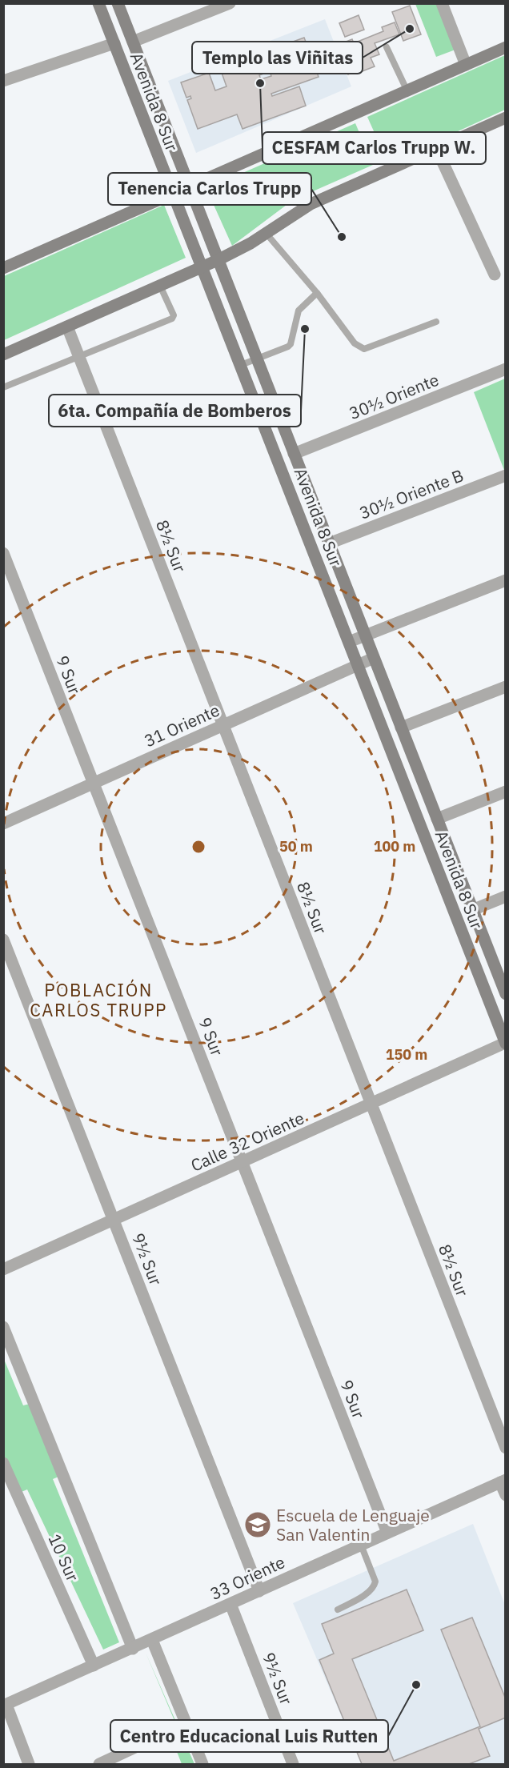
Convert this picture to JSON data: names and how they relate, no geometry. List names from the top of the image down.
{
  "streets": {
    "street": [
      "Avenida 8 Sur",
      "30½ Oriente",
      "30½ Oriente B",
      "8½ Sur",
      "9 Sur",
      "31 Oriente",
      "Calle 32 Oriente",
      "9½ Sur",
      "10 Sur",
      "33 Oriente"
    ]
  },
  "crossings": [
    ["Avenida 8 Sur", "30½ Oriente"],
    ["Avenida 8 Sur", "30½ Oriente B"],
    ["Avenida 8 Sur", "31 Oriente"],
    ["Avenida 8 Sur", "Calle 32 Oriente"],
    ["8½ Sur", "31 Oriente"],
    ["8½ Sur", "Calle 32 Oriente"],
    ["9 Sur", "31 Oriente"],
    ["9 Sur", "Calle 32 Oriente"],
    ["9 Sur", "33 Oriente"],
    ["Calle 32 Oriente", "9½ Sur"],
    ["9½ Sur", "33 Oriente"],
    ["10 Sur", "33 Oriente"]
  ],
  "districts": ["POBLACIÓN CARLOS TRUPP"],
  "places": {
    "other": [
      "Templo las Viñitas",
      "CESFAM Carlos Trupp W.",
      "Tenencia Carlos Trupp",
      "6ta. Compañía de Bomberos",
      "Centro Educacional Luis Rutten"
    ],
    "school or university": ["Escuela de Lenguaje San Valentin"]
  },
  "rings": ["50 m", "100 m", "150 m"]
}
